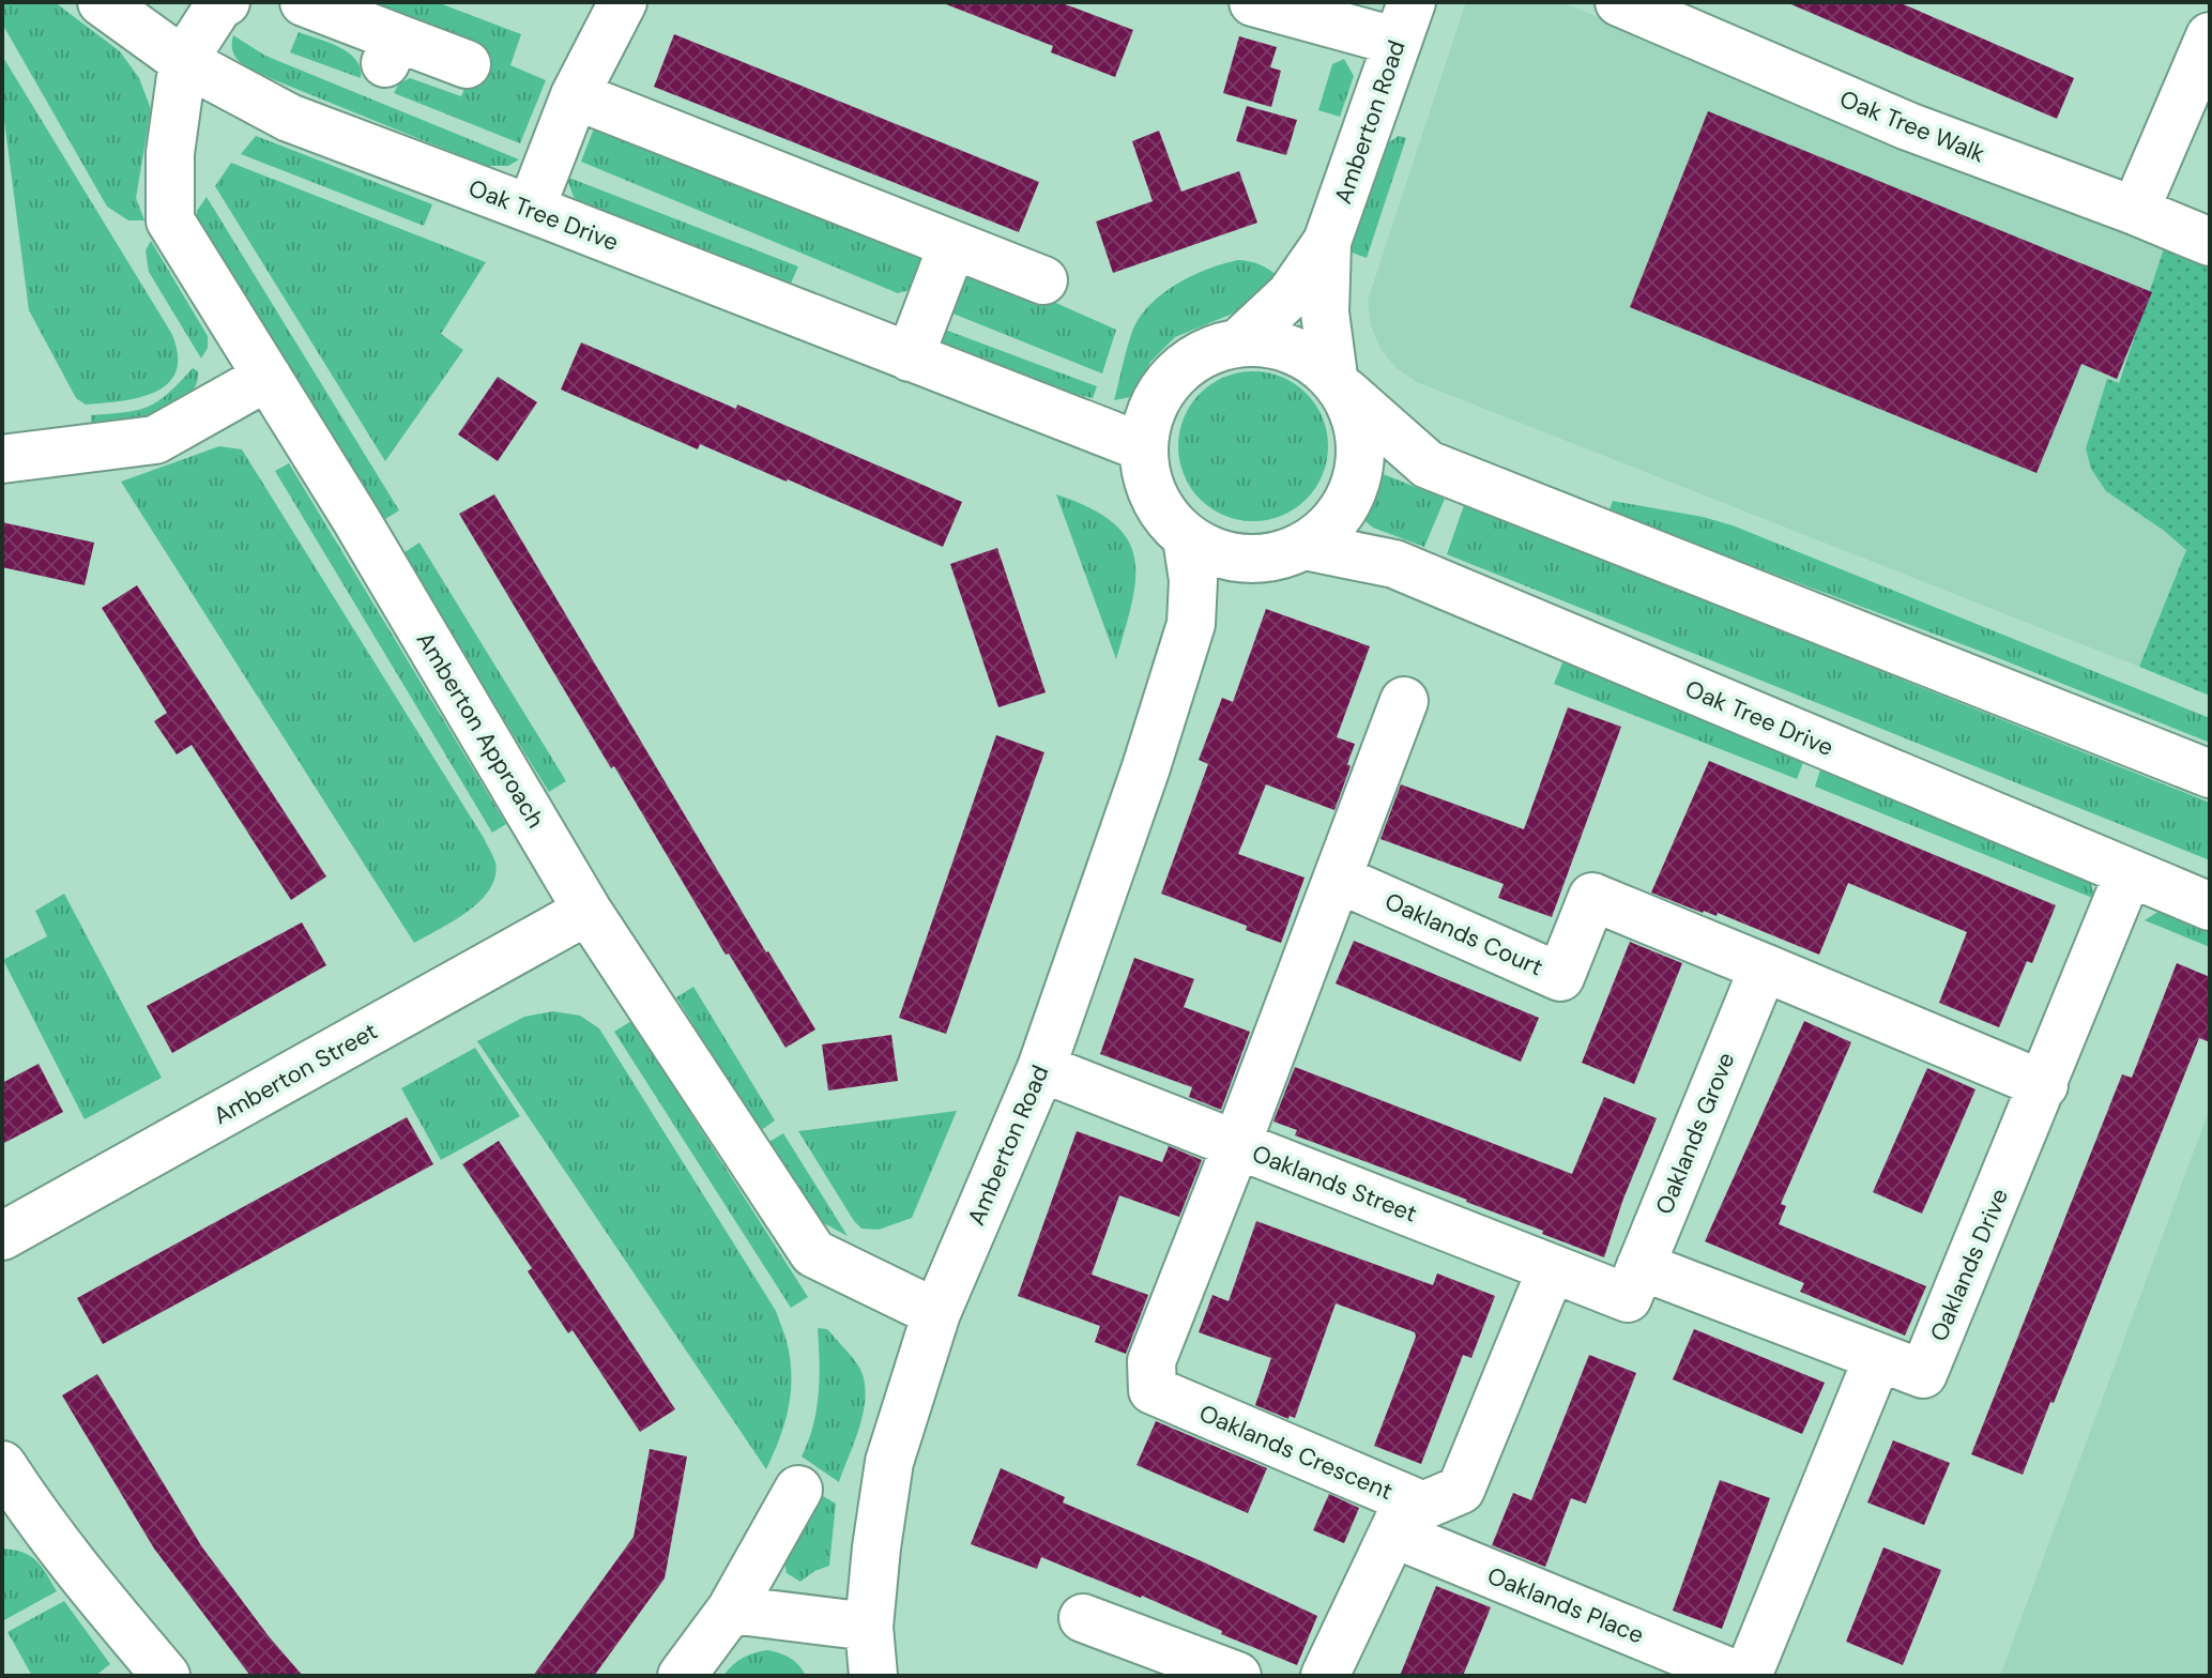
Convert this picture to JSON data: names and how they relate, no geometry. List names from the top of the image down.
{
  "streets": {
    "street": [
      "Amberton Road",
      "Oak Tree Walk",
      "Oak Tree Drive",
      "Amberton Approach",
      "Oaklands Court",
      "Amberton Street",
      "Oaklands Grove",
      "Oaklands Street",
      "Oaklands Drive",
      "Oaklands Crescent",
      "Oaklands Place"
    ]
  },
  "crossings": [
    ["Amberton Road", "Oak Tree Drive"],
    ["Amberton Road", "Amberton Approach"],
    ["Amberton Road", "Oaklands Street"],
    ["Oak Tree Drive", "Amberton Approach"],
    ["Oak Tree Drive", "Oaklands Drive"],
    ["Amberton Approach", "Amberton Street"],
    ["Oaklands Court", "Oaklands Grove"],
    ["Oaklands Grove", "Oaklands Street"],
    ["Oaklands Grove", "Oaklands Drive"],
    ["Oaklands Street", "Oaklands Drive"],
    ["Oaklands Street", "Oaklands Crescent"],
    ["Oaklands Crescent", "Oaklands Place"]
  ]
}
